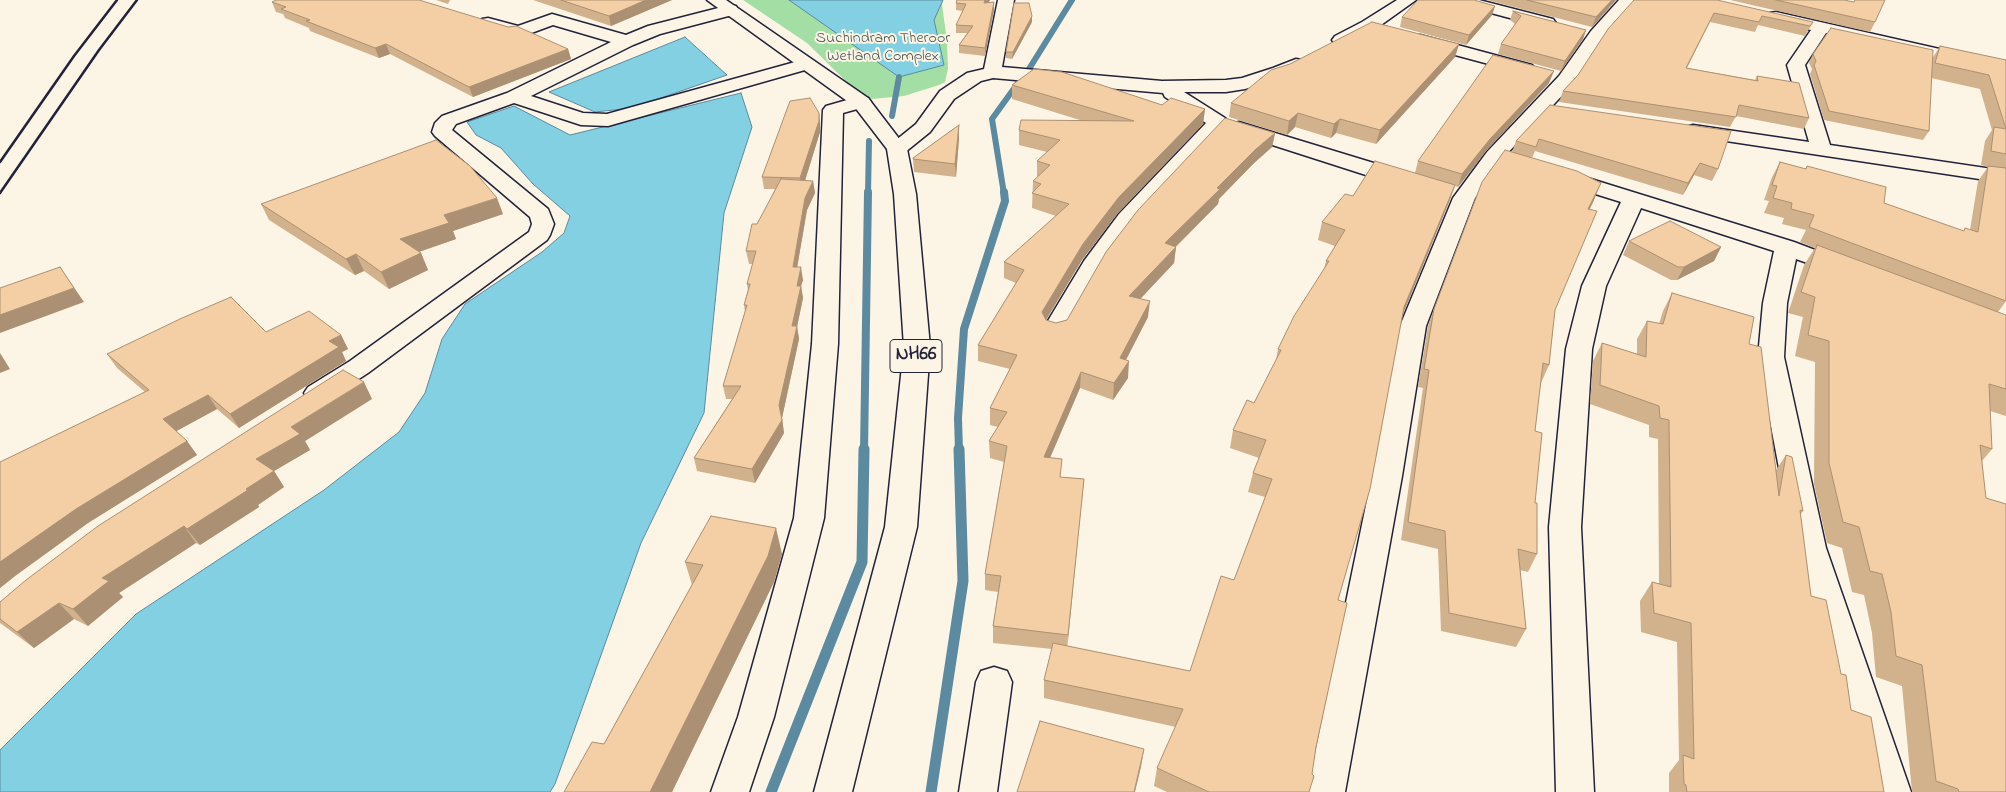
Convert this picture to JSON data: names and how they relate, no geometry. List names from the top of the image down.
{
  "streets": {
    "main road": ["NH66"]
  },
  "parks": ["Suchindram Theroor Wetland Complex"]
}
